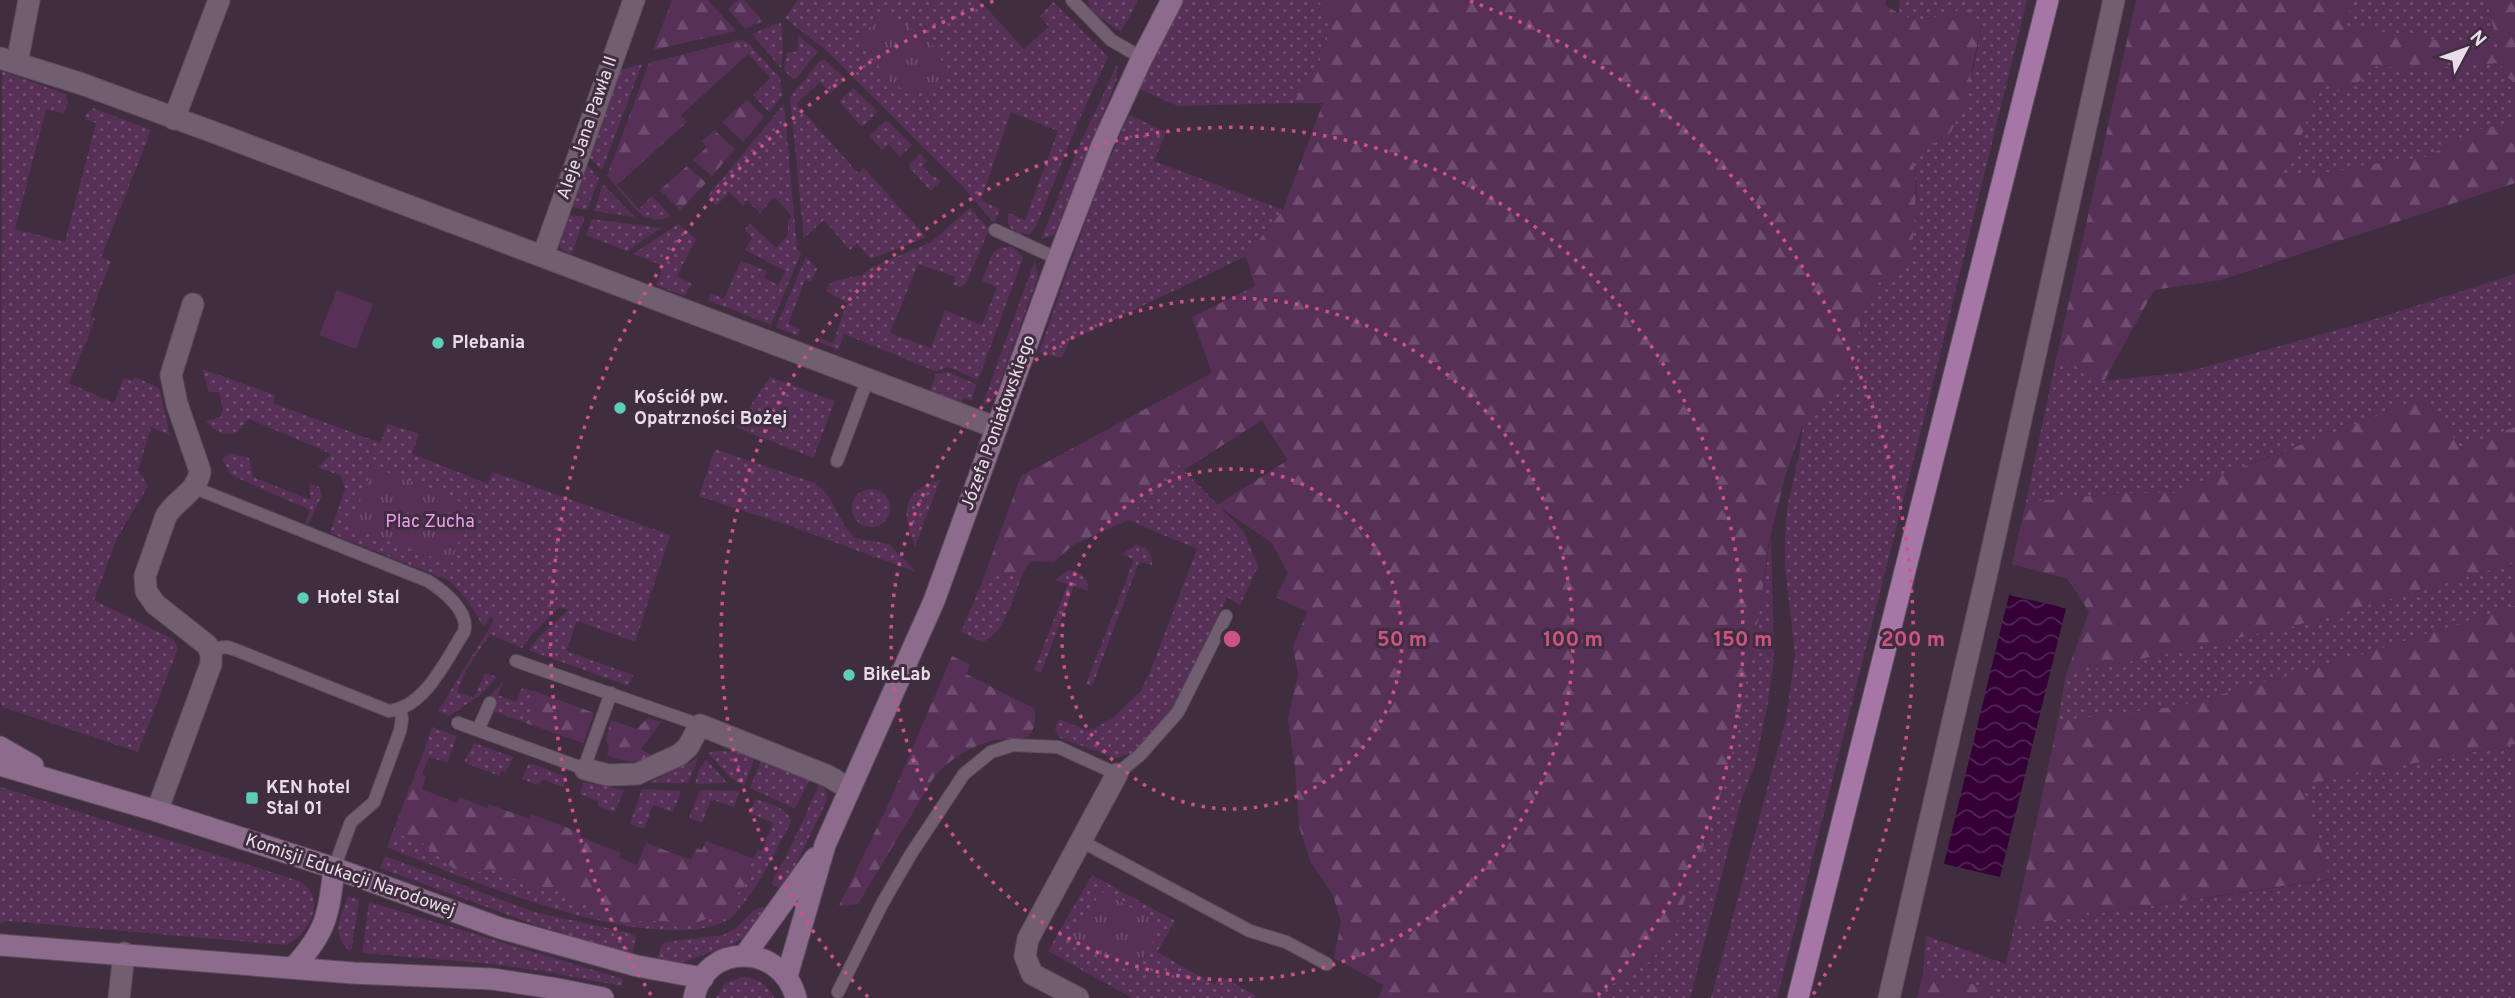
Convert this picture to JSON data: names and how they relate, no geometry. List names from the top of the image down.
{
  "streets": {
    "street": ["Aleje Jana Pawła II", "Józefa Poniatowskiego", "Komisji Edukacji Narodowej"]
  },
  "parks": ["Plac Zucha"],
  "places": {
    "other": [
      "Plebania",
      "Kościół pw. Opatrzności Bożej",
      "Hotel Stal",
      "BikeLab"
    ],
    "transit": ["KEN hotel Stal 01"]
  },
  "north": "top right",
  "rings": [
    "50 m",
    "100 m",
    "150 m",
    "200 m"
  ]
}
